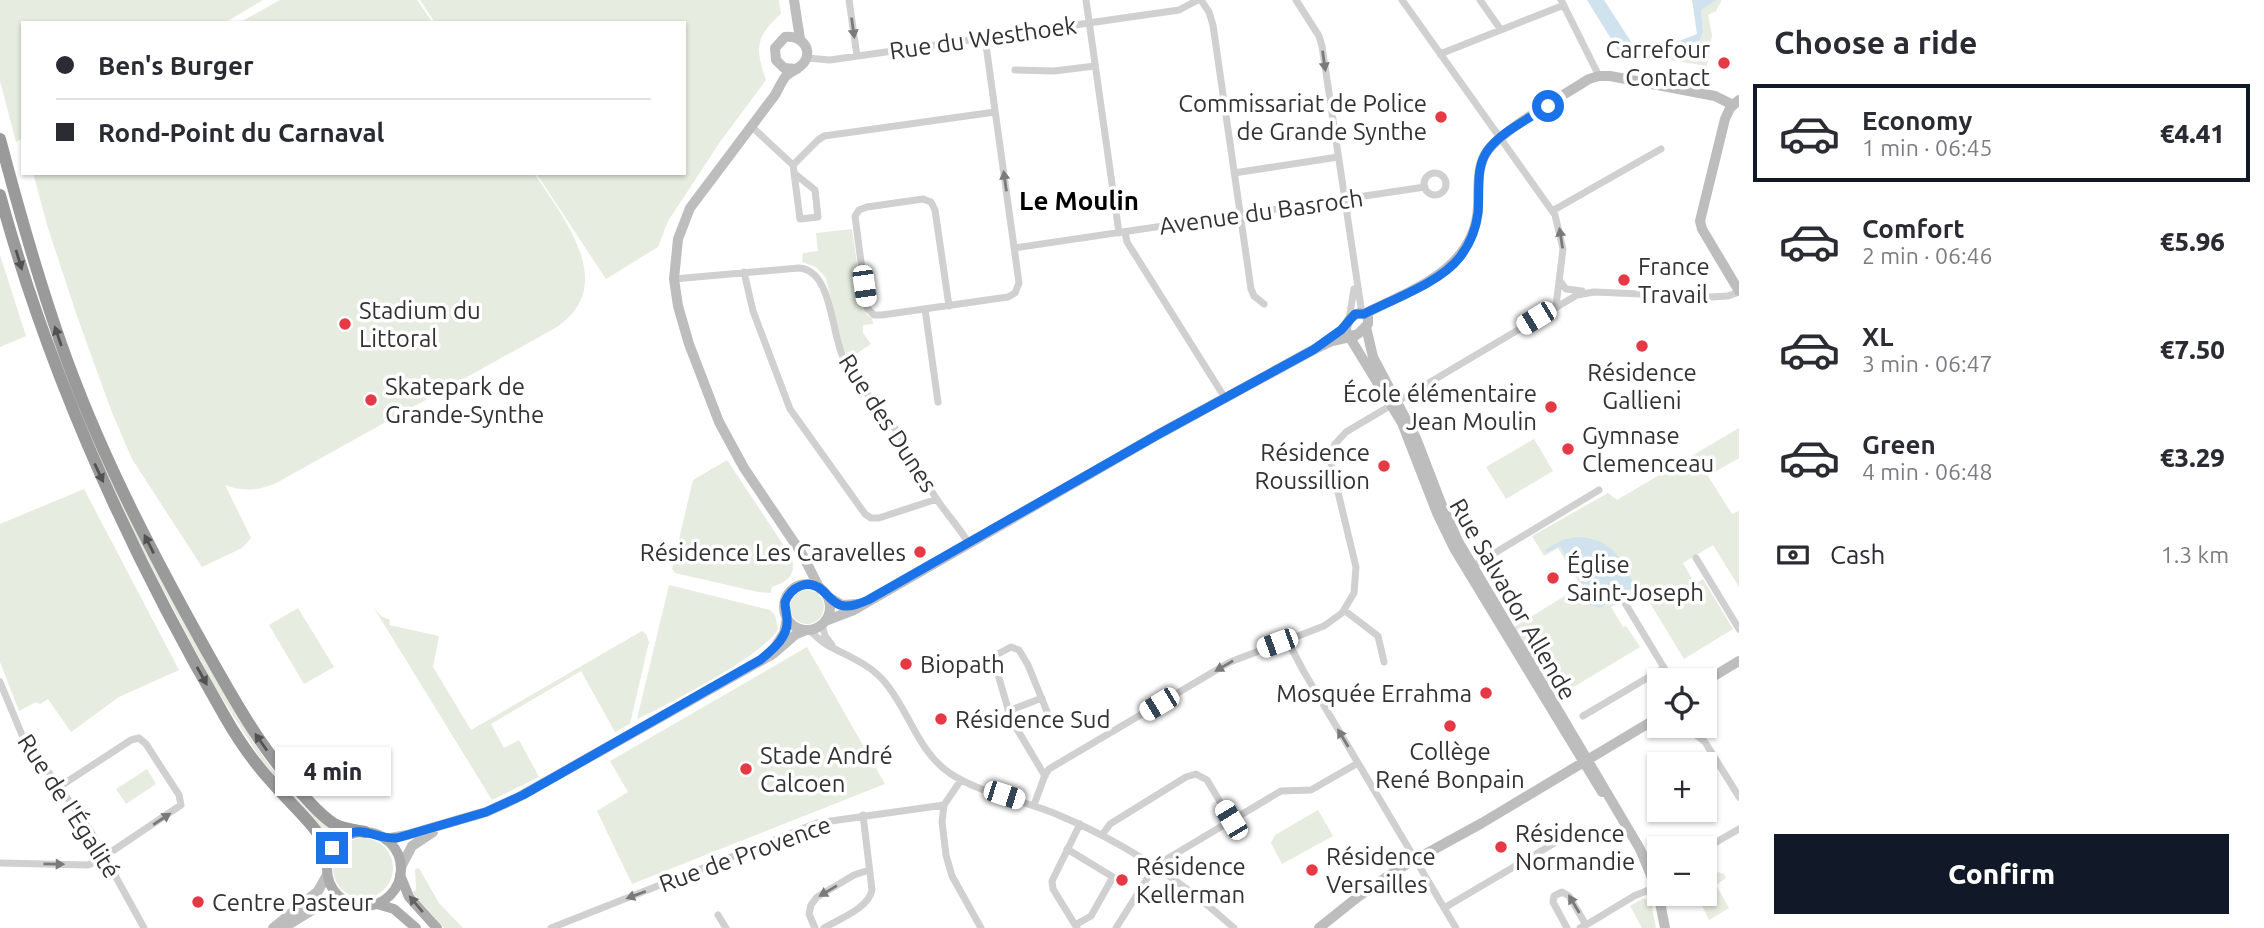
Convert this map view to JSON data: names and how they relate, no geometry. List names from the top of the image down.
{
  "streets": {
    "street": [
      "Rue du Westhoek",
      "Avenue du Basroch",
      "Rue des Dunes",
      "Rue Salvador Allende",
      "Rue de l'Égalité",
      "Rue de Provence"
    ]
  },
  "one_way": ["Rue de Provence"],
  "districts": ["Le Moulin"],
  "places": [
    "Carrefour Contact",
    "Commissariat de Police de Grande Synthe",
    "France Travail",
    "Stadium du Littoral",
    "Résidence Gallieni",
    "Skatepark de Grande-Synthe",
    "École élémentaire Jean Moulin",
    "Gymnase Clemenceau",
    "Résidence Roussillion",
    "Résidence Les Caravelles",
    "Église Saint-Joseph",
    "Biopath",
    "Mosquée Errahma",
    "Résidence Sud",
    "Collège René Bonpain",
    "Stade André Calcoen",
    "Résidence Normandie",
    "Résidence Versailles",
    "Résidence Kellerman",
    "Centre Pasteur"
  ],
  "page": {
    "heading": "Choose a ride",
    "banner": ["Ben's Burger", "Rond-Point du Carnaval"],
    "list": [
      {
        "name": "Economy",
        "note": "1 min · 06:45",
        "value": "€4.41"
      },
      {
        "name": "Comfort",
        "note": "2 min · 06:46",
        "value": "€5.96"
      },
      {
        "name": "XL",
        "note": "3 min · 06:47",
        "value": "€7.50"
      },
      {
        "name": "Green",
        "note": "4 min · 06:48",
        "value": "€3.29"
      }
    ],
    "pay": ["Cash", "1.3 km"],
    "map_buttons": ["+", "−"],
    "bubble": "4 min",
    "buttons": "Confirm"
  }
}
